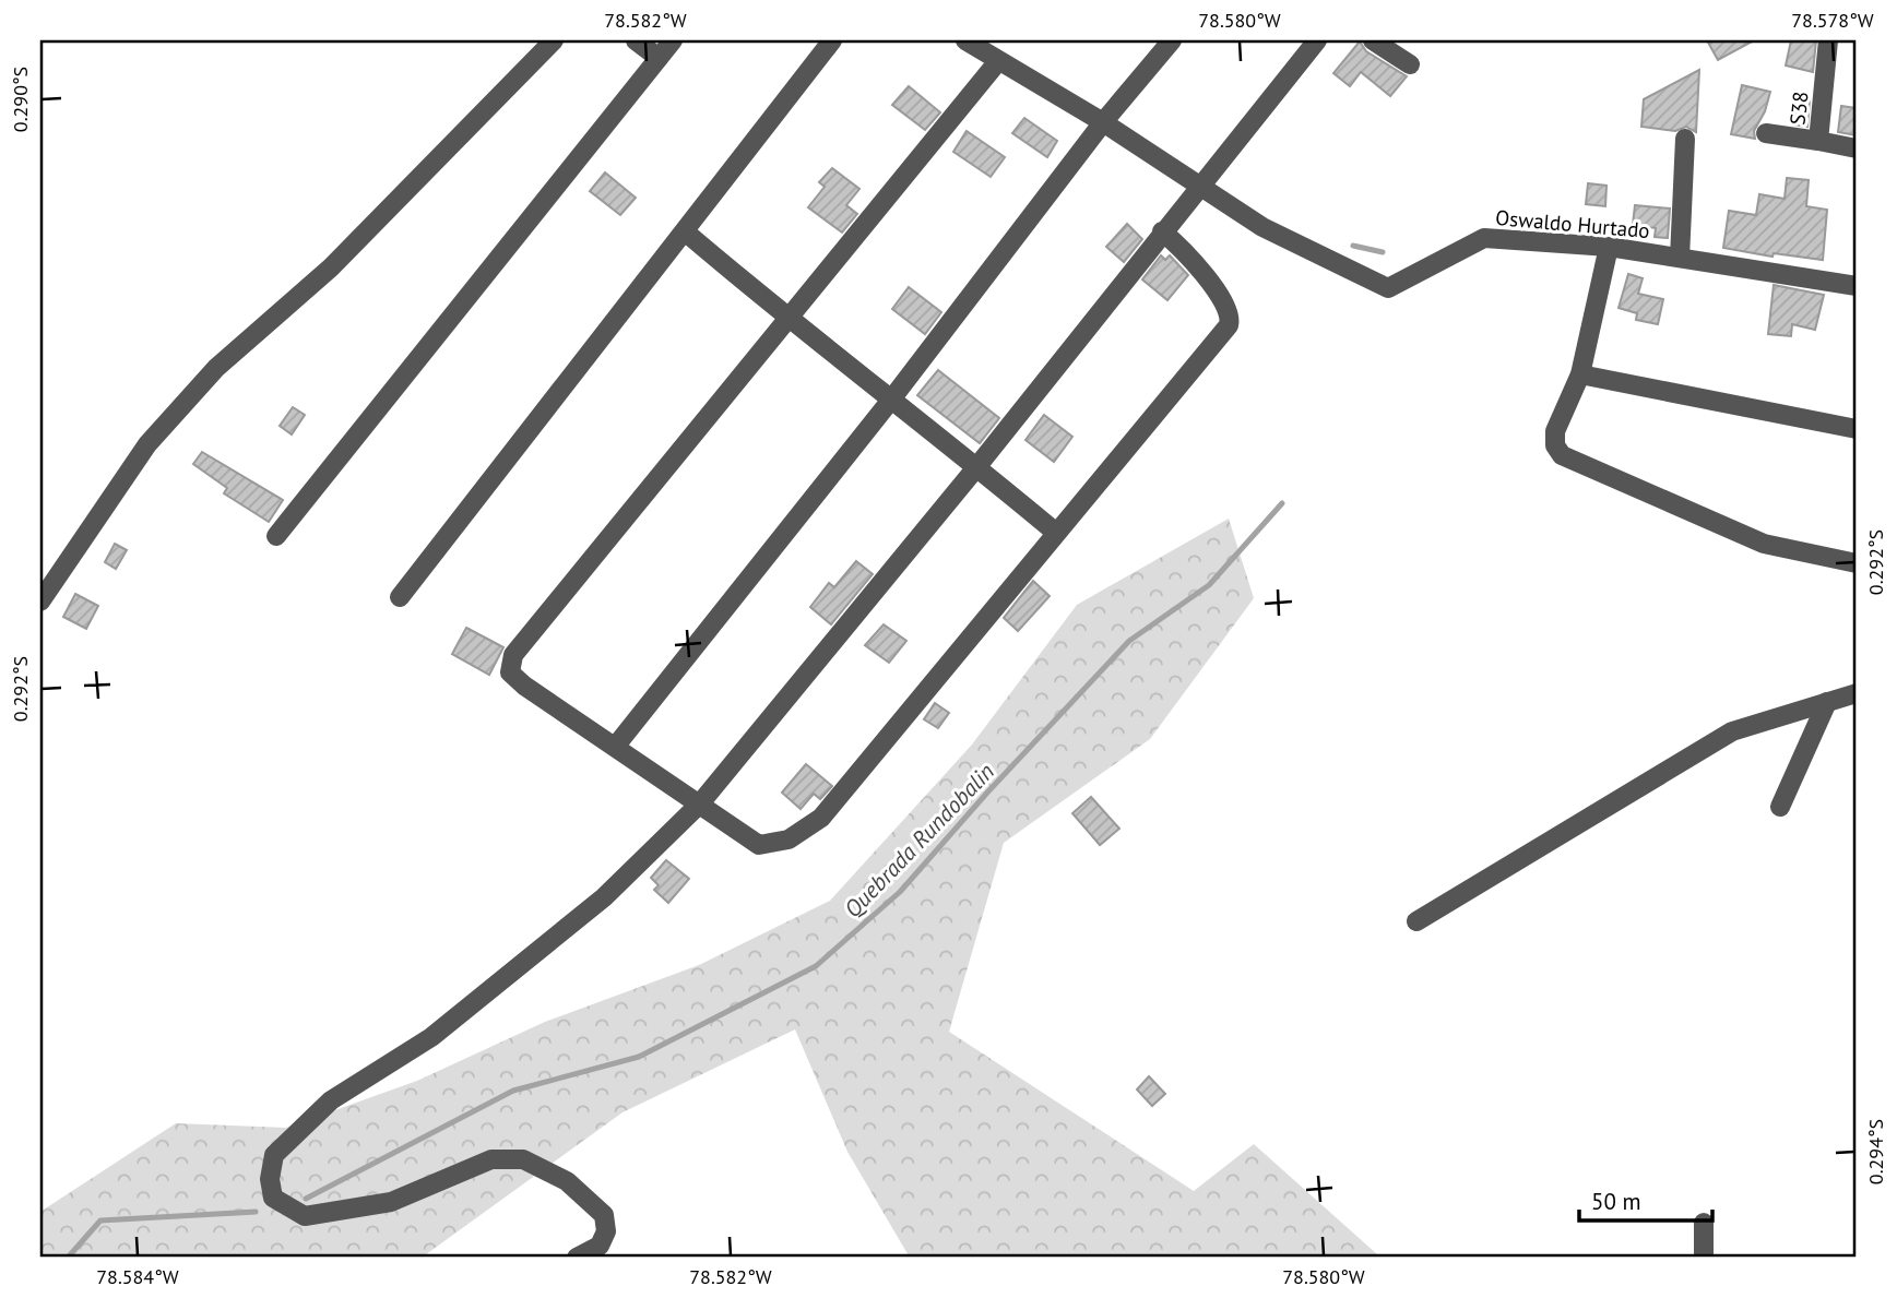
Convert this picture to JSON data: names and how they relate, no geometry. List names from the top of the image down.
{
  "streets": {
    "street": ["S38", "Oswaldo Hurtado"]
  },
  "water": ["Quebrada Rundobalin"],
  "scale_bar": "50 m",
  "coordinates": [
    "78.582°W",
    "78.580°W",
    "78.578°W",
    "0.290°S",
    "0.292°S",
    "0.294°S",
    "78.584°W"
  ]
}
